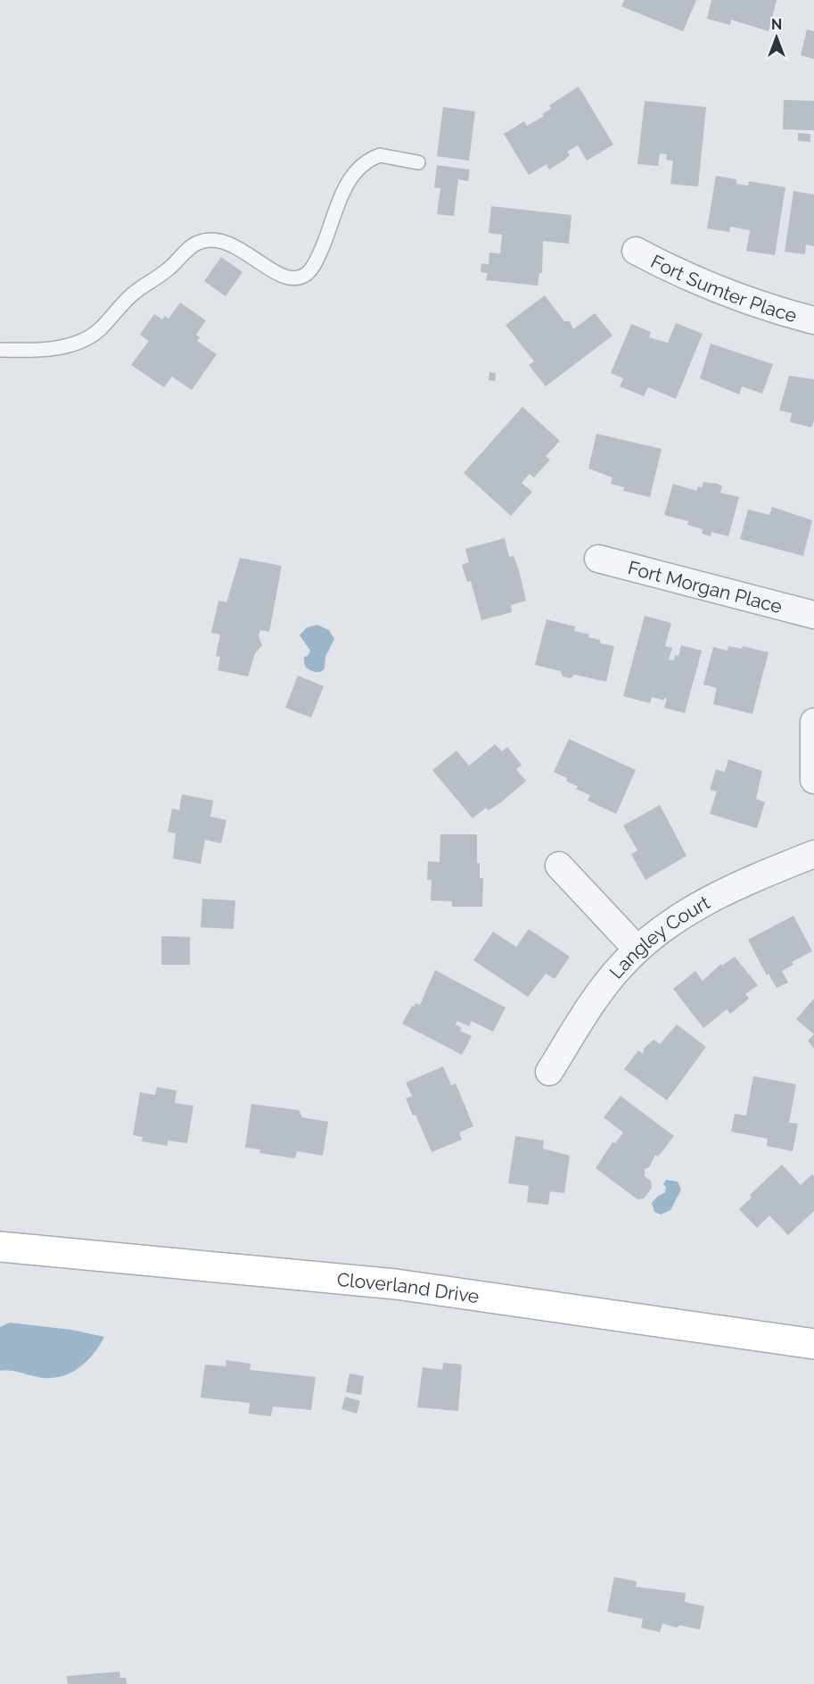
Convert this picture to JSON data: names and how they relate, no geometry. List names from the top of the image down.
{
  "streets": {
    "main road": ["Cloverland Drive"],
    "street": ["Fort Sumter Place", "Fort Morgan Place", "Langley Court"]
  },
  "north": "top"
}
